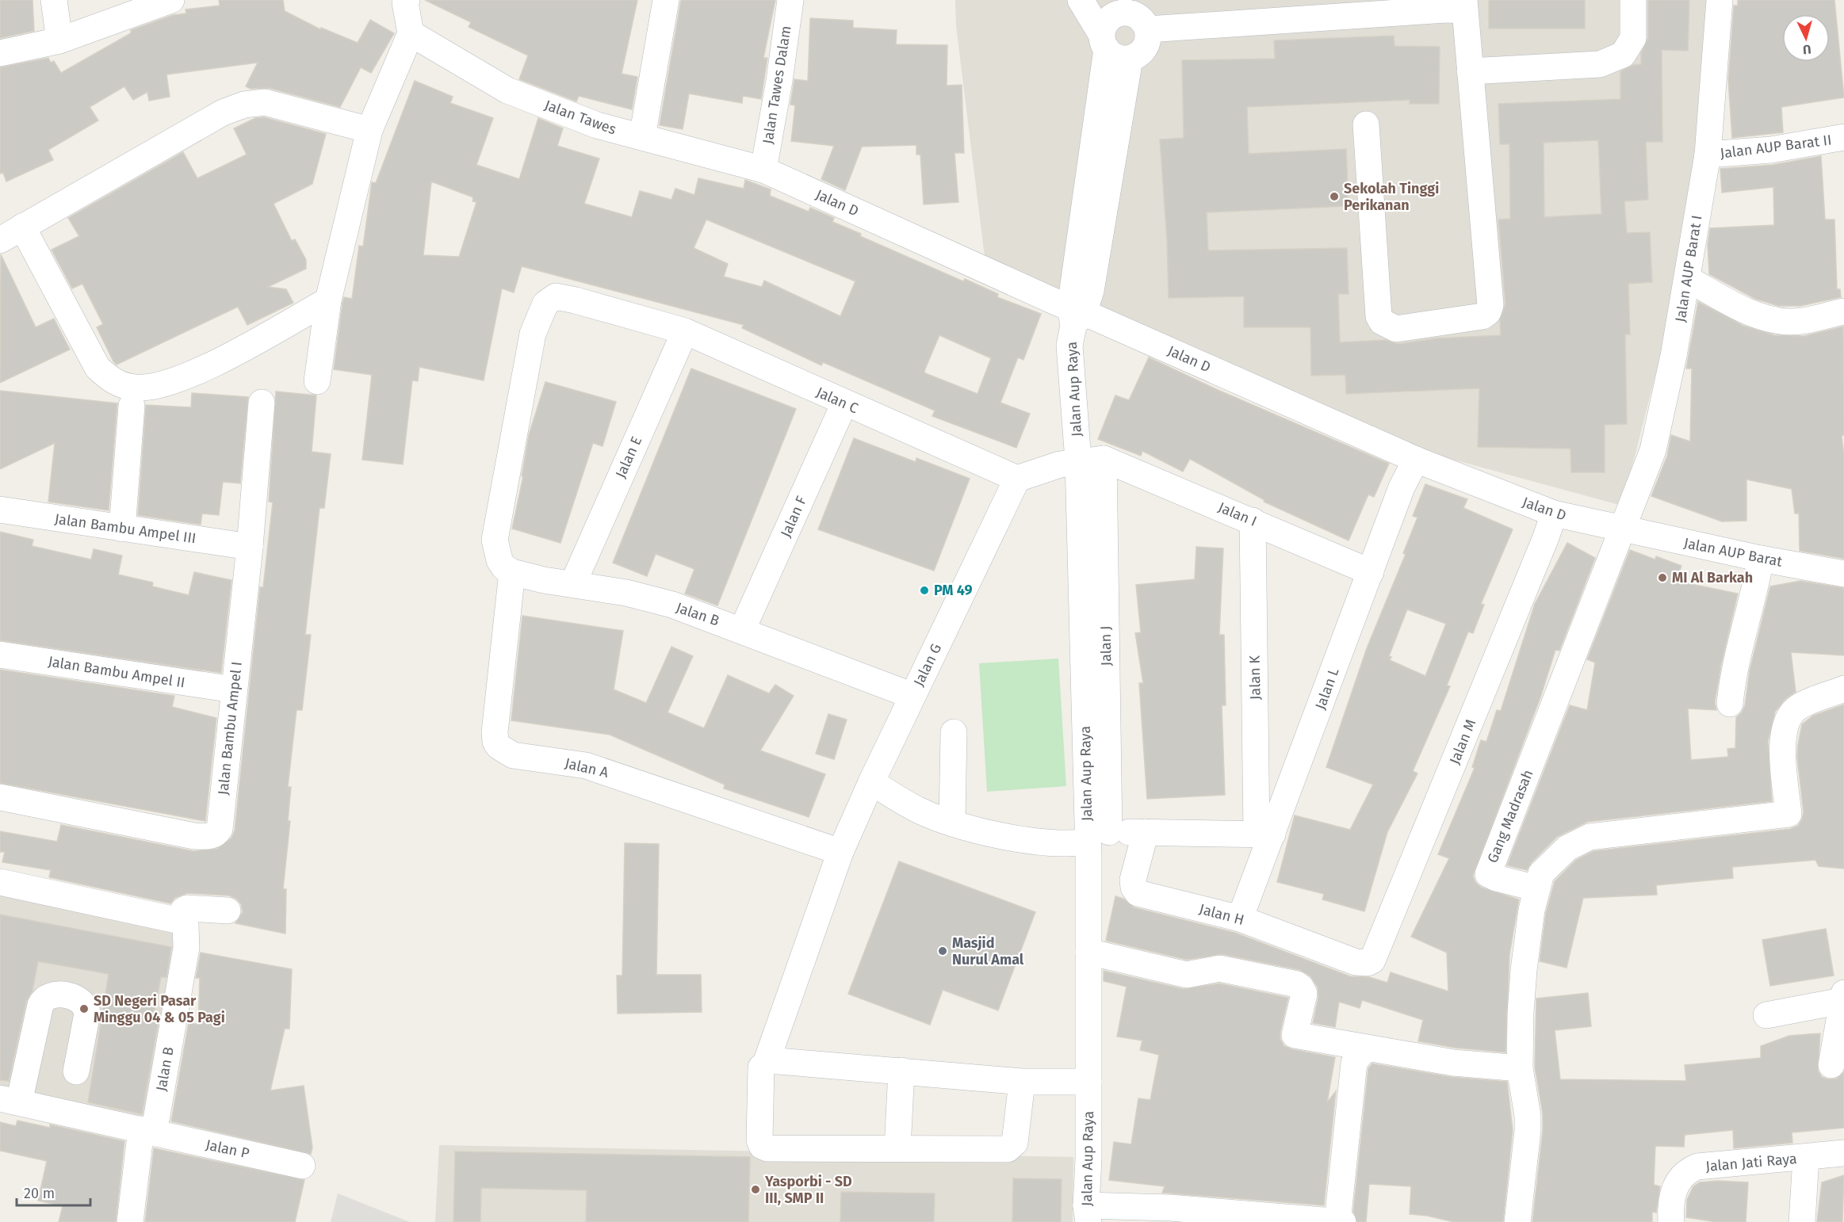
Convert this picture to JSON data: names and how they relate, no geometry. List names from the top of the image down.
{
  "streets": {
    "street": [
      "Jalan Tawes Dalam",
      "Jalan Tawes",
      "Jalan AUP Barat II",
      "Jalan D",
      "Jalan AUP Barat I",
      "Jalan Aup Raya",
      "Jalan C",
      "Jalan E",
      "Jalan I",
      "Jalan F",
      "Jalan Bambu Ampel III",
      "Jalan AUP Barat",
      "Jalan B",
      "Jalan G",
      "Jalan Bambu Ampel II",
      "Jalan K",
      "Jalan L",
      "Jalan Bambu Ampel I",
      "Jalan M",
      "Jalan A",
      "Gang Madrasah",
      "Jalan H",
      "Jalan P",
      "Jalan Jati Raya"
    ]
  },
  "crossings": [
    ["Jalan Tawes Dalam", "Jalan Tawes"],
    ["Jalan Tawes Dalam", "Jalan D"],
    ["Jalan Tawes", "Jalan D"],
    ["Jalan AUP Barat II", "Jalan AUP Barat I"],
    ["Jalan D", "Jalan AUP Barat I"],
    ["Jalan D", "Jalan Aup Raya"],
    ["Jalan D", "Jalan AUP Barat"],
    ["Jalan D", "Jalan L"],
    ["Jalan D", "Jalan M"],
    ["Jalan D", "Gang Madrasah"],
    ["Jalan AUP Barat I", "Jalan AUP Barat"],
    ["Jalan AUP Barat I", "Gang Madrasah"],
    ["Jalan Aup Raya", "Jalan I"],
    ["Jalan C", "Jalan E"],
    ["Jalan C", "Jalan F"],
    ["Jalan C", "Jalan B"],
    ["Jalan C", "Jalan G"],
    ["Jalan C", "Jalan A"],
    ["Jalan E", "Jalan B"],
    ["Jalan I", "Jalan K"],
    ["Jalan I", "Jalan L"],
    ["Jalan F", "Jalan B"],
    ["Jalan Bambu Ampel III", "Jalan Bambu Ampel I"],
    ["Jalan AUP Barat", "Gang Madrasah"],
    ["Jalan B", "Jalan G"],
    ["Jalan B", "Jalan A"],
    ["Jalan B", "Jalan P"],
    ["Jalan G", "Jalan A"],
    ["Jalan Bambu Ampel II", "Jalan Bambu Ampel I"],
    ["Jalan K", "Jalan L"],
    ["Jalan L", "Jalan H"],
    ["Jalan M", "Jalan H"]
  ],
  "places": [
    "Sekolah Tinggi Perikanan",
    "MI Al Barkah",
    "PM 49",
    "Masjid Nurul Amal",
    "SD Negeri Pasar Minggu 04 & 05 Pagi",
    "Yasporbi - SD III, SMP II"
  ],
  "scale_bar": "20 m",
  "north": "bottom"
}
